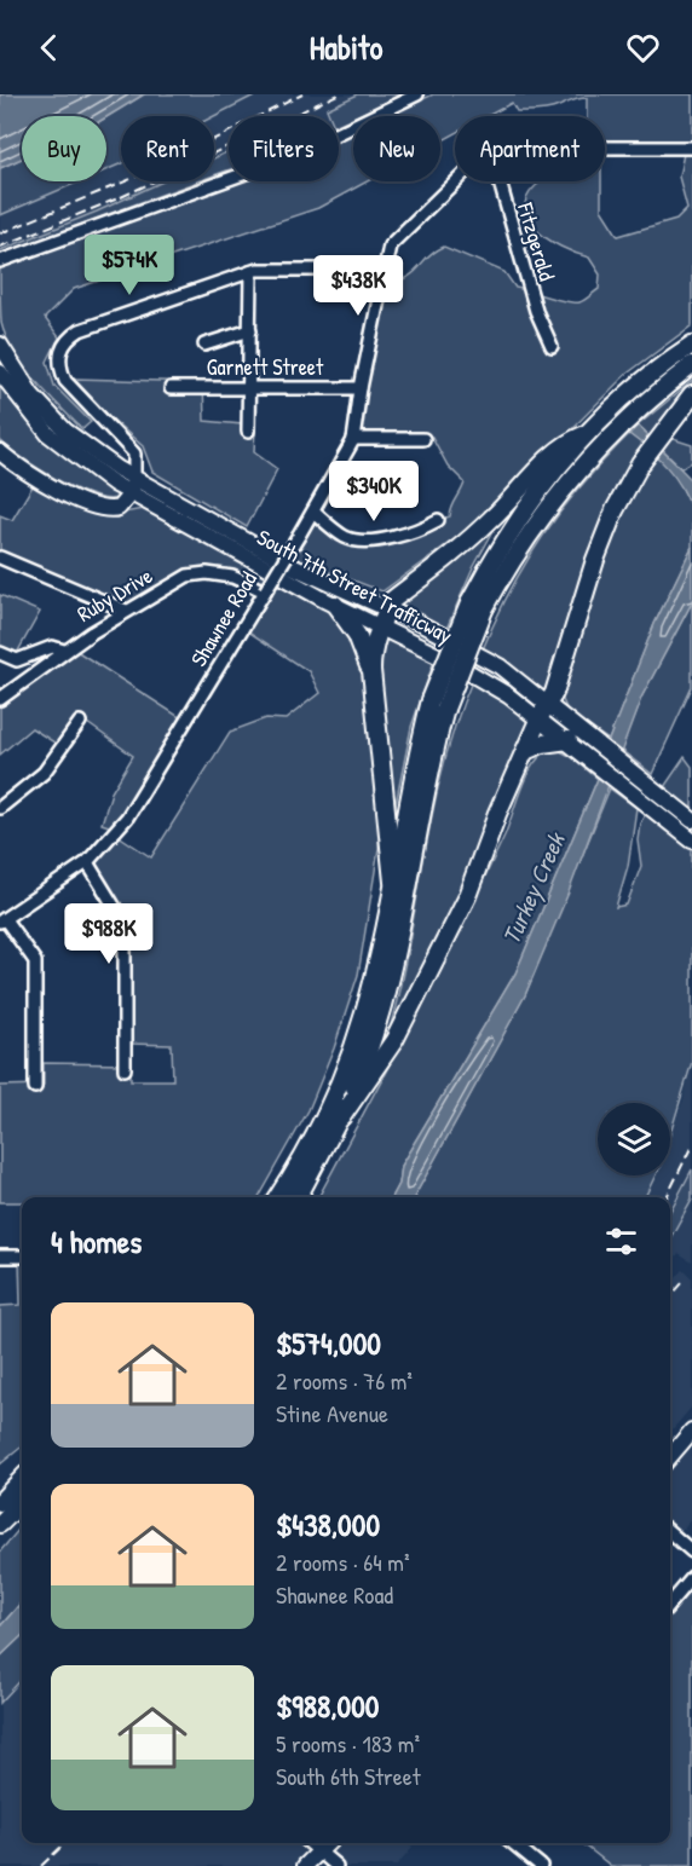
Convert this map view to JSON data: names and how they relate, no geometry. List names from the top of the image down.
{
  "streets": {
    "main road": ["South 7th Street Trafficway"],
    "street": [
      "Fitzgerald",
      "Garnett Street",
      "Ruby Drive",
      "Shawnee Road"
    ]
  },
  "crossings": [
    ["Garnett Street", "Shawnee Road"],
    ["Ruby Drive", "Shawnee Road"]
  ],
  "water": ["Turkey Creek"],
  "page": {
    "header": "Habito",
    "chip": [
      "Buy",
      "Rent",
      "Filters",
      "New",
      "Apartment"
    ],
    "price": [
      "$574K",
      "$438K",
      "$340K",
      "$988K"
    ],
    "heading": "4 homes",
    "list": [
      {
        "name": "$574,000",
        "note": "2 rooms · 76 m² · Stine Avenue"
      },
      {
        "name": "$438,000",
        "note": "2 rooms · 64 m² · Shawnee Road"
      },
      {
        "name": "$988,000",
        "note": "5 rooms · 183 m² · South 6th Street"
      }
    ]
  }
}
